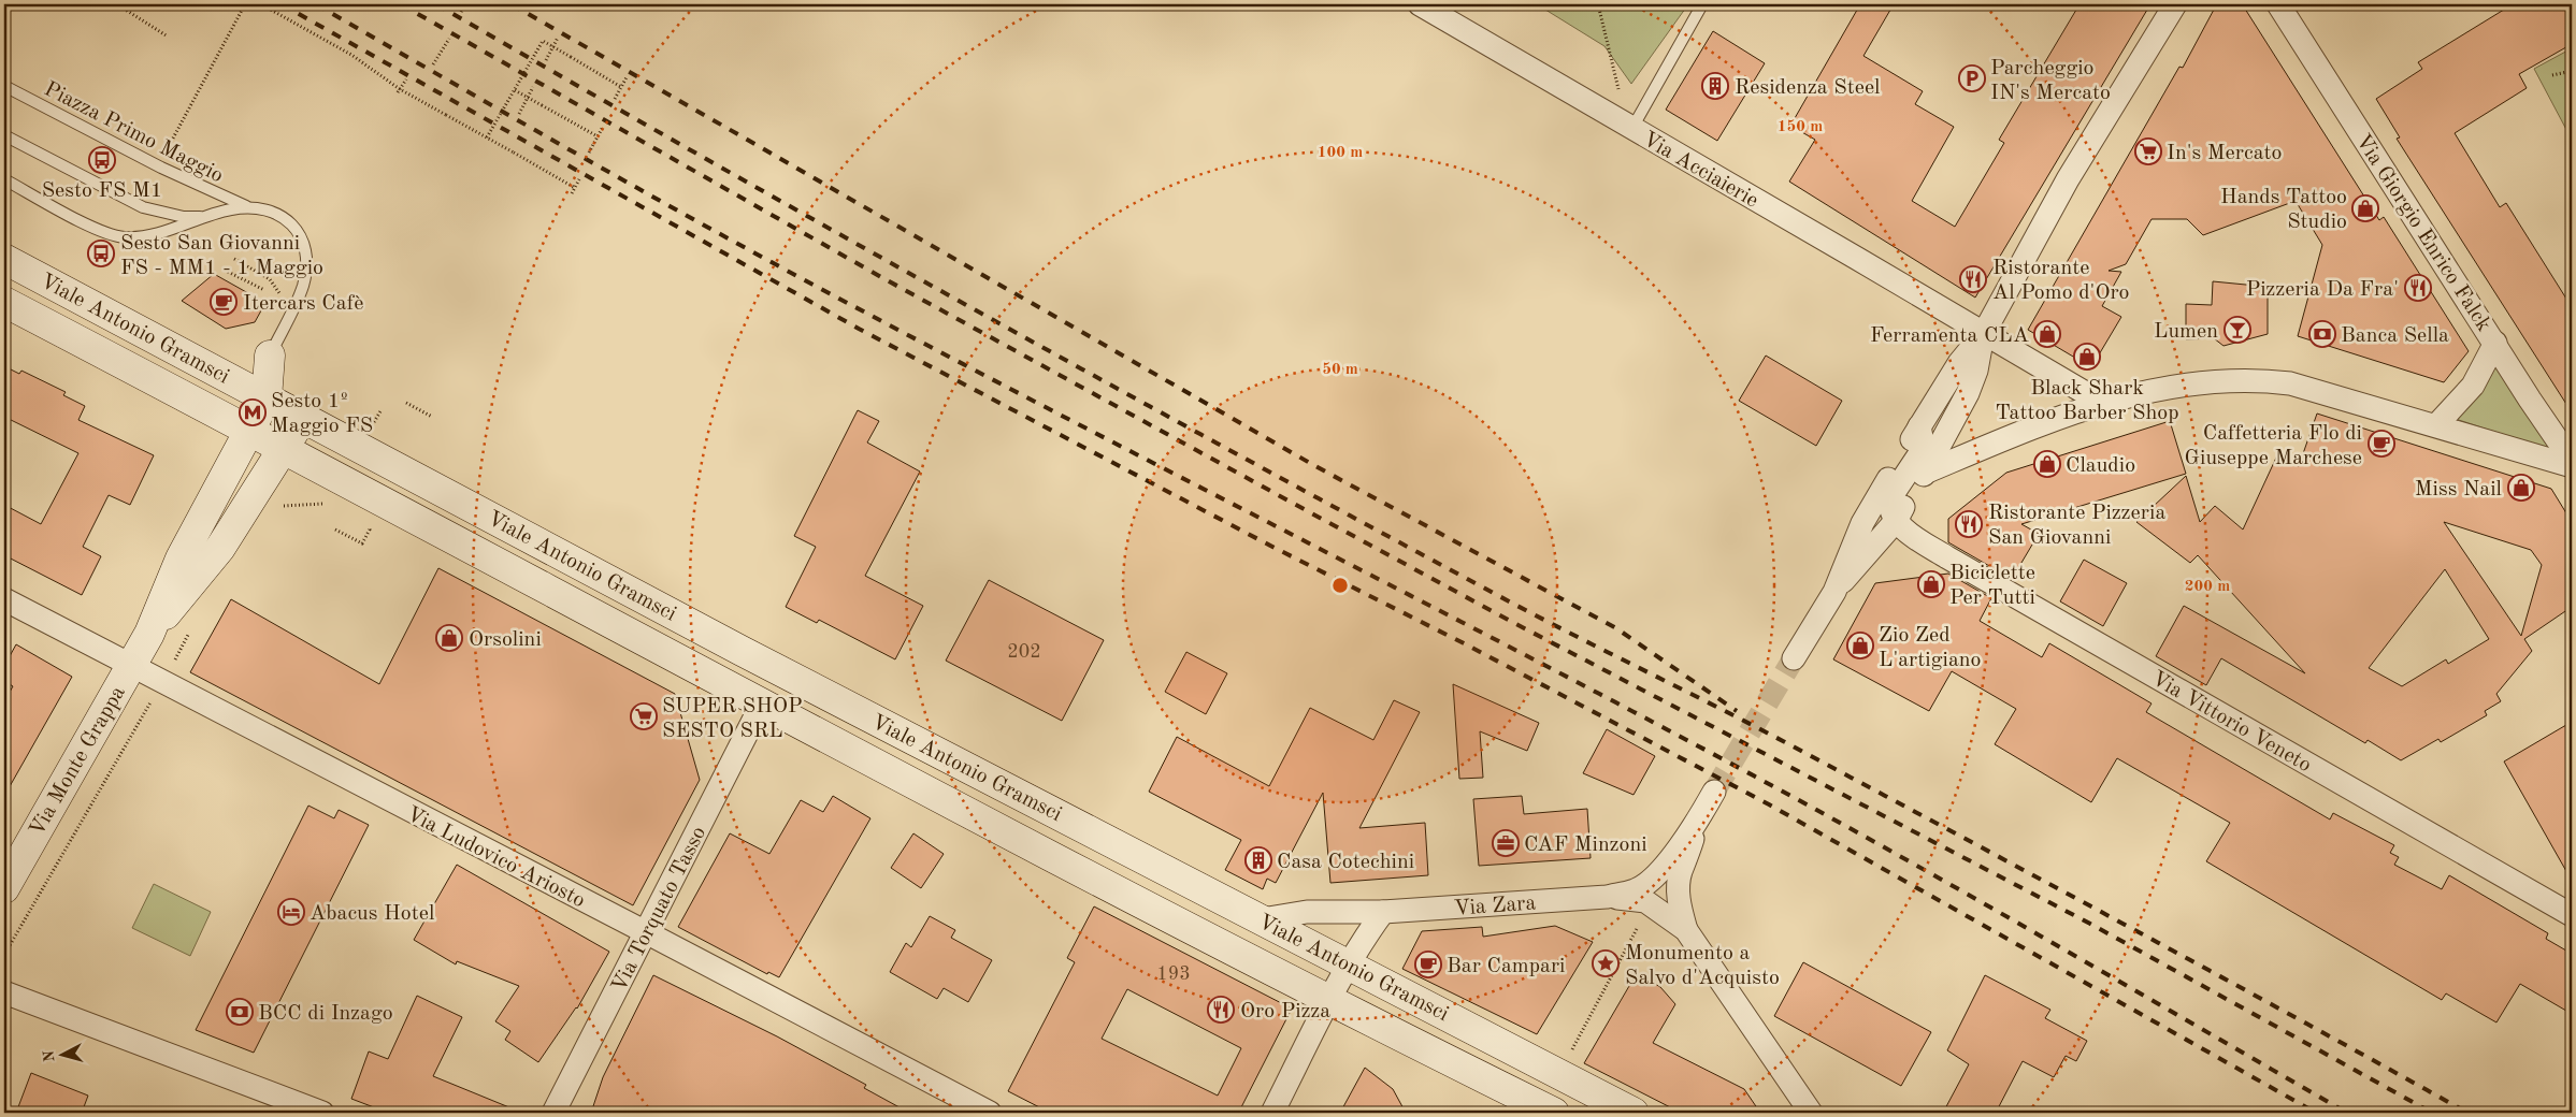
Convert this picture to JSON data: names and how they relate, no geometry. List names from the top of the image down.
{
  "streets": {
    "main road": ["Viale Antonio Gramsci", "Via Monte Grappa"],
    "street": [
      "Via Acciaierie",
      "Via Giorgio Enrico Falck",
      "Via Vittorio Veneto",
      "Via Ludovico Ariosto",
      "Via Zara",
      "Via Torquato Tasso"
    ],
    "lane": ["Piazza Primo Maggio"]
  },
  "crossings": [
    ["Viale Antonio Gramsci", "Via Zara"],
    ["Viale Antonio Gramsci", "Via Torquato Tasso"],
    ["Via Monte Grappa", "Via Ludovico Ariosto"],
    ["Via Ludovico Ariosto", "Via Torquato Tasso"]
  ],
  "places": {
    "parking": ["Parcheggio IN's Mercato"],
    "building": ["Residenza Steel", "Casa Cotechini"],
    "supermarket": ["In's Mercato", "SUPER SHOP SESTO SRL"],
    "bus stop": ["Sesto FS M1", "Sesto San Giovanni FS - MM1 - 1 Maggio"],
    "shop": [
      "Hands Tattoo Studio",
      "Ferramenta CLA",
      "Black Shark Tattoo Barber Shop",
      "Claudio",
      "Miss Nail",
      "Biciclette Per Tutti",
      "Orsolini",
      "Zio Zed L'artigiano"
    ],
    "restaurant": [
      "Ristorante Al Pomo d'Oro",
      "Pizzeria Da Fra'",
      "Ristorante Pizzeria San Giovanni",
      "Oro Pizza"
    ],
    "cafe": ["Itercars Cafè", "Caffetteria Flo di Giuseppe Marchese", "Bar Campari"],
    "bar": ["Lumen"],
    "bank": ["Banca Sella", "BCC di Inzago"],
    "metro station": ["Sesto 1º Maggio FS"],
    "office": ["CAF Minzoni"],
    "hotel": ["Abacus Hotel"],
    "place": ["Monumento a Salvo d'Acquisto"]
  },
  "house_numbers": ["202", "193"],
  "north": "left",
  "rings": [
    "150 m",
    "100 m",
    "50 m",
    "200 m"
  ]
}
